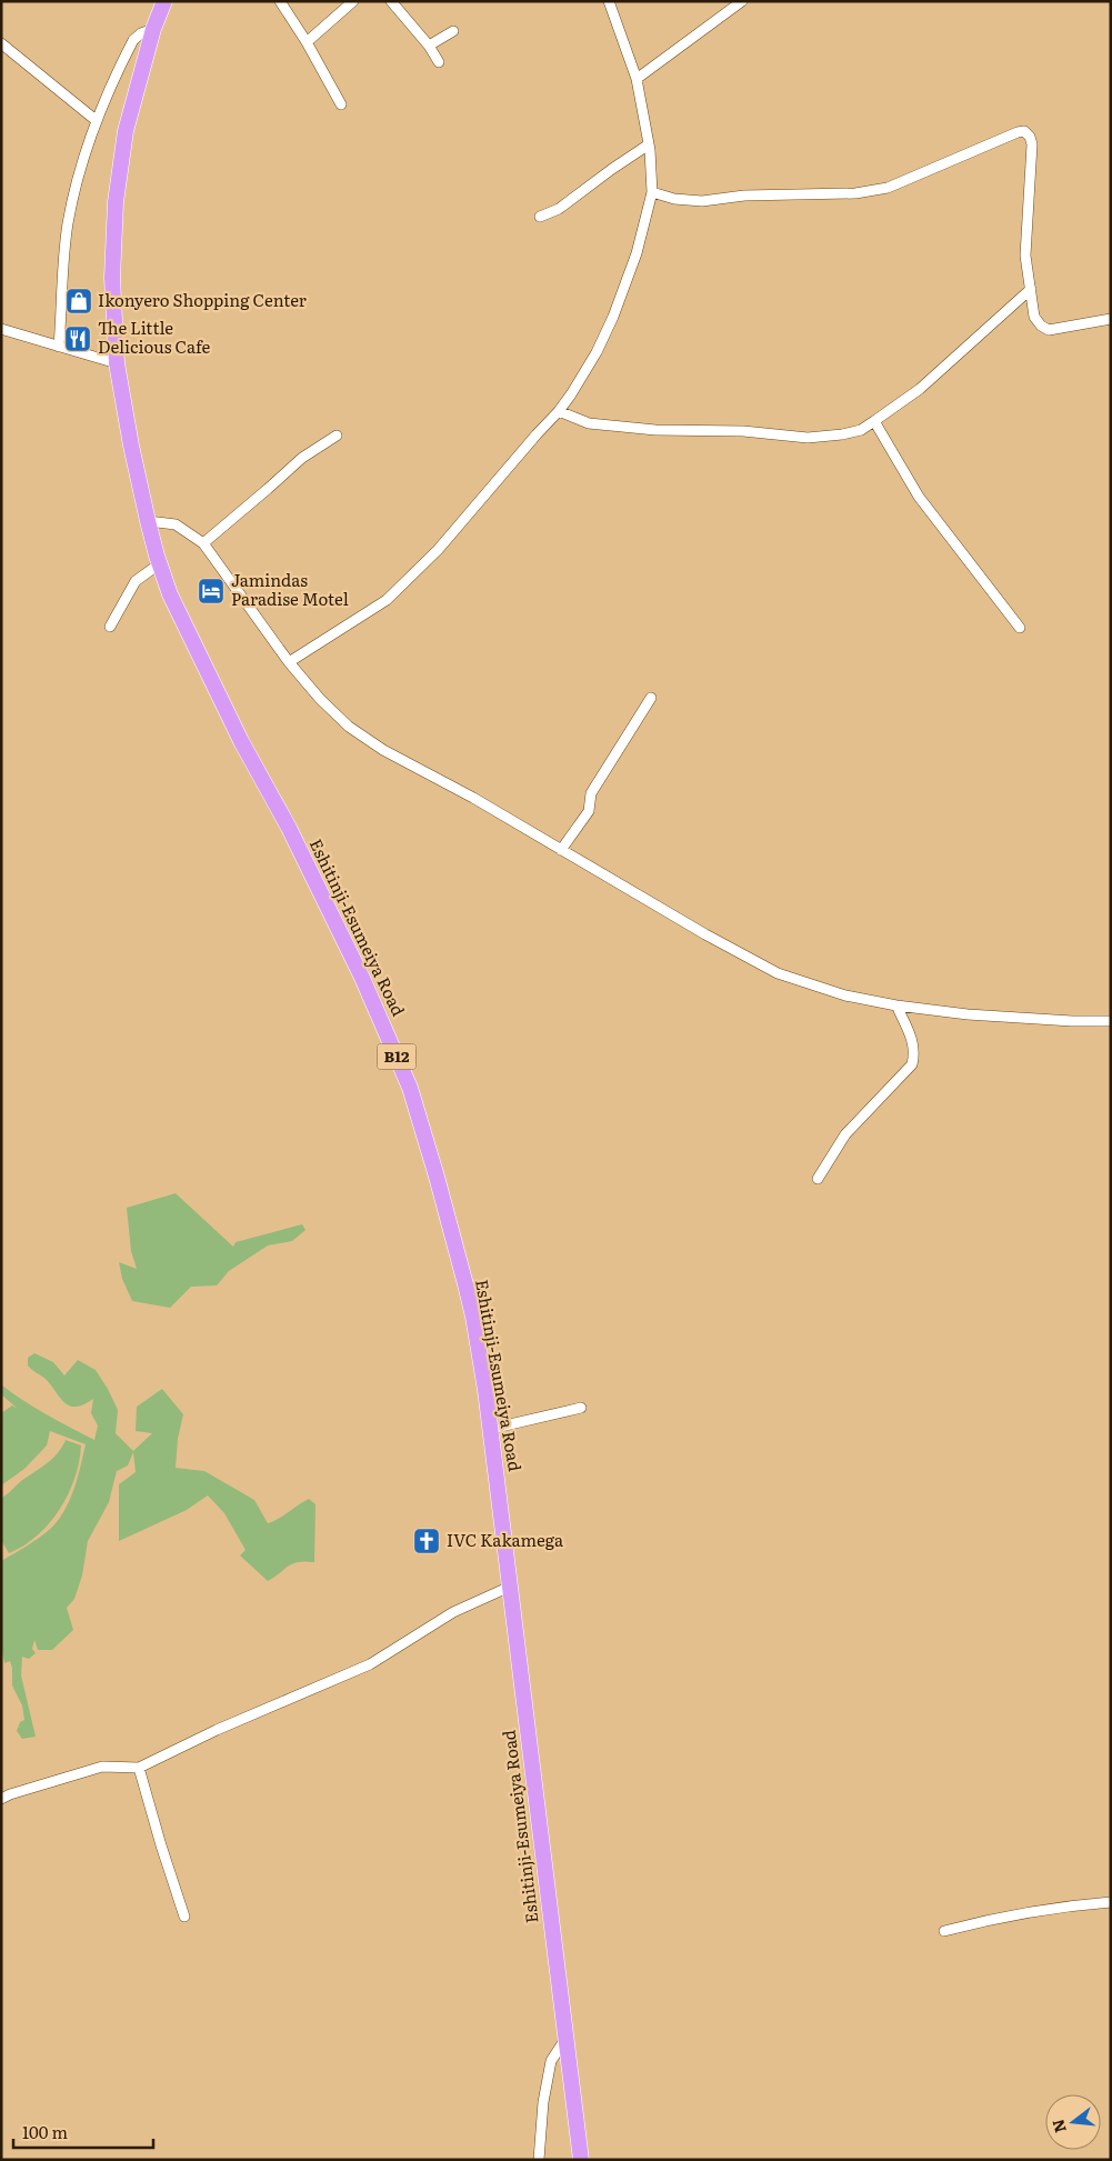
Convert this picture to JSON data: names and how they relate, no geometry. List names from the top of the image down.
{
  "streets": {
    "highway": ["Eshitinji-Esumeiya Road", "B12"]
  },
  "places": {
    "shop": ["Ikonyero Shopping Center"],
    "restaurant": ["The Little Delicious Cafe"],
    "hotel": ["Jamindas Paradise Motel"],
    "church": ["IVC Kakamega"]
  },
  "scale_bar": "100 m",
  "north": "left"
}
